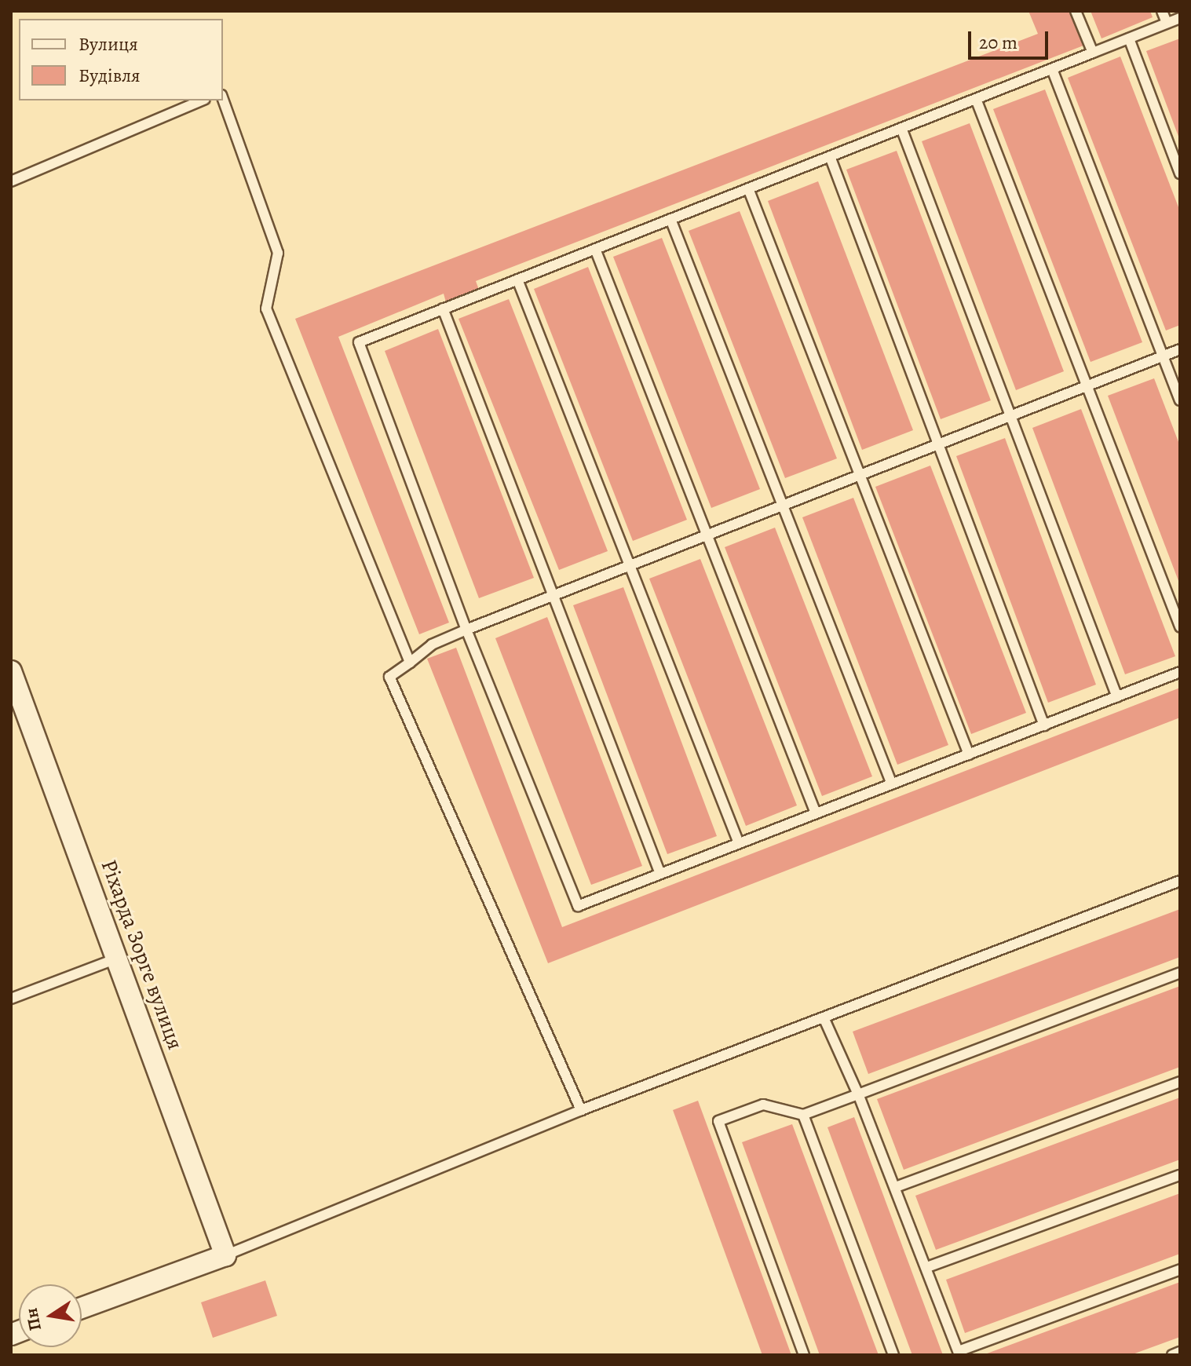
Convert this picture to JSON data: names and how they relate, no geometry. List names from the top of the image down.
{
  "streets": {
    "street": ["Ріхарда Зорге вулиця"]
  },
  "legend": ["Вулиця", "Будівля"],
  "scale_bar": "20 m",
  "north": "left"
}
